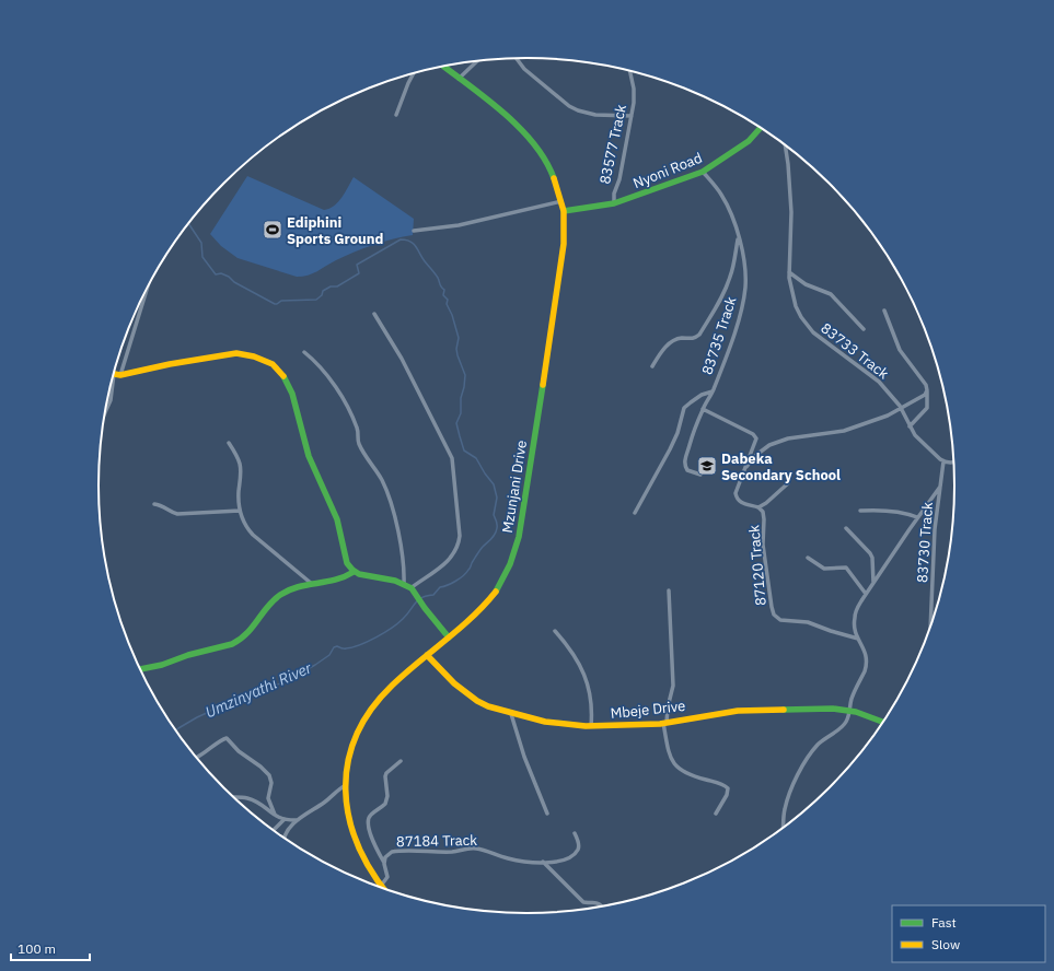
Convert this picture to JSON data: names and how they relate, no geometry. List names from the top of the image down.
{
  "streets": {
    "street": [
      "83577 Track",
      "Nyoni Road",
      "83735 Track",
      "83733 Track",
      "Mzunjani Drive",
      "83730 Track",
      "87120 Track",
      "Mbeje Drive",
      "87184 Track"
    ]
  },
  "crossings": [
    ["83577 Track", "Nyoni Road"],
    ["Nyoni Road", "83735 Track"],
    ["Nyoni Road", "Mzunjani Drive"],
    ["83733 Track", "83730 Track"],
    ["Mzunjani Drive", "Mbeje Drive"],
    ["Mzunjani Drive", "87184 Track"]
  ],
  "water": ["Umzinyathi River"],
  "places": {
    "sports": ["Ediphini Sports Ground"],
    "school or university": ["Dabeka Secondary School"]
  },
  "legend": ["Fast", "Slow"],
  "scale_bar": "100 m"
}
